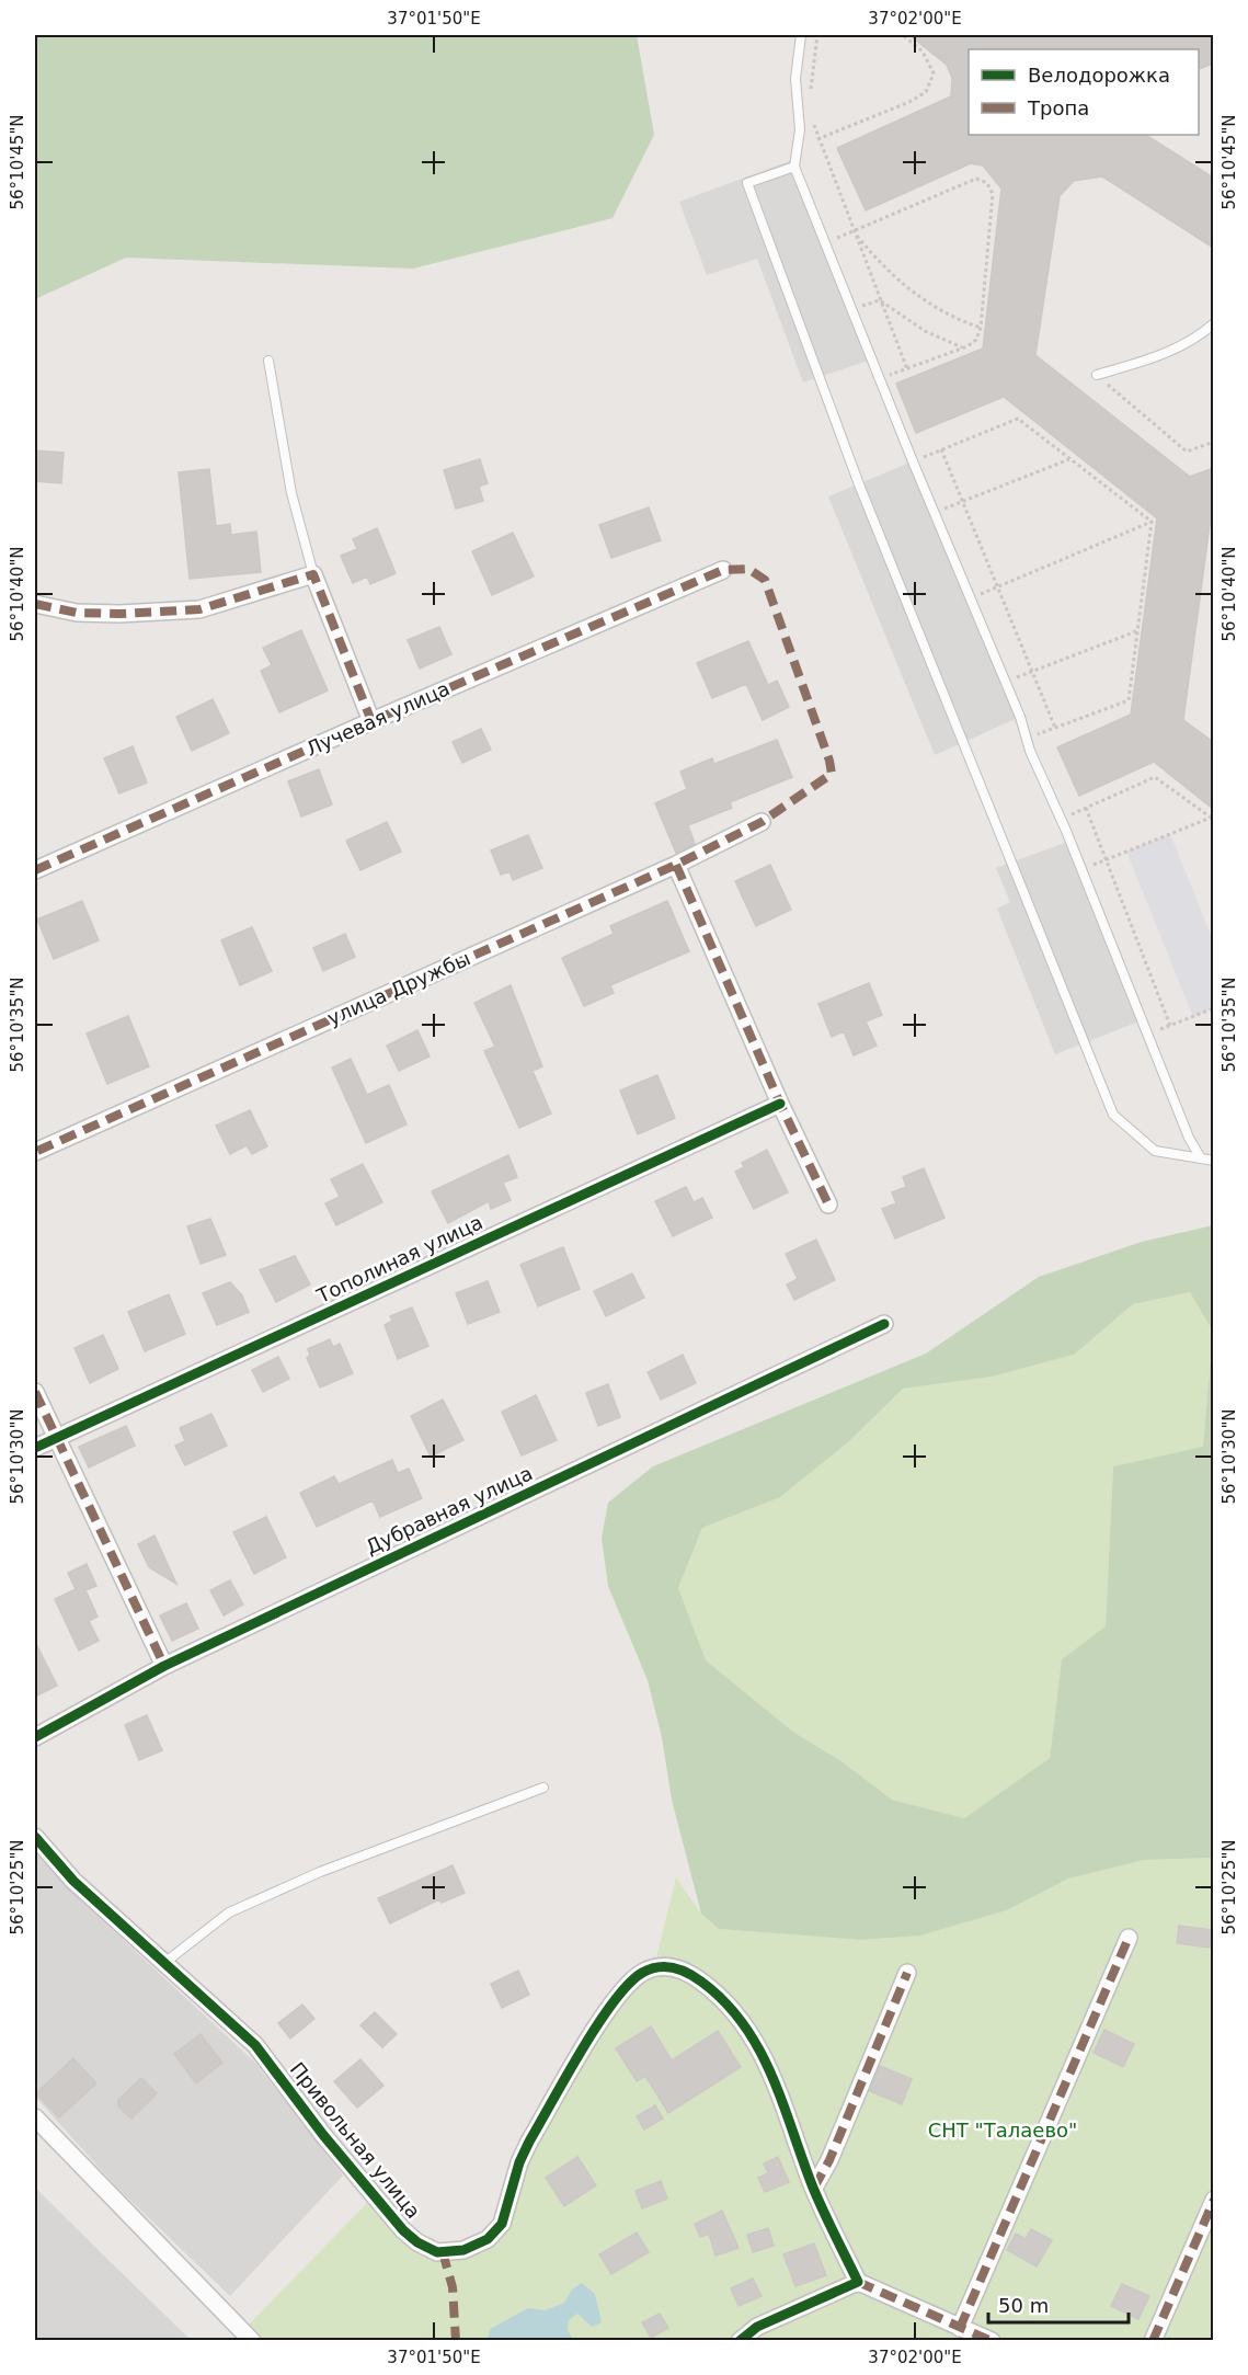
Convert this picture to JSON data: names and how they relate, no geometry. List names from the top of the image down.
{
  "streets": {
    "street": [
      "Лучевая улица",
      "улица Дружбы",
      "Тополиная улица",
      "Дубравная улица",
      "Привольная улица"
    ]
  },
  "parks": ["СНТ \"Талаево\""],
  "legend": ["Велодорожка", "Тропа"],
  "scale_bar": "50 m",
  "coordinates": [
    "37°01'50\"E",
    "37°02'00\"E",
    "56°10'45\"N",
    "56°10'40\"N",
    "56°10'35\"N",
    "56°10'30\"N",
    "56°10'25\"N"
  ]
}
